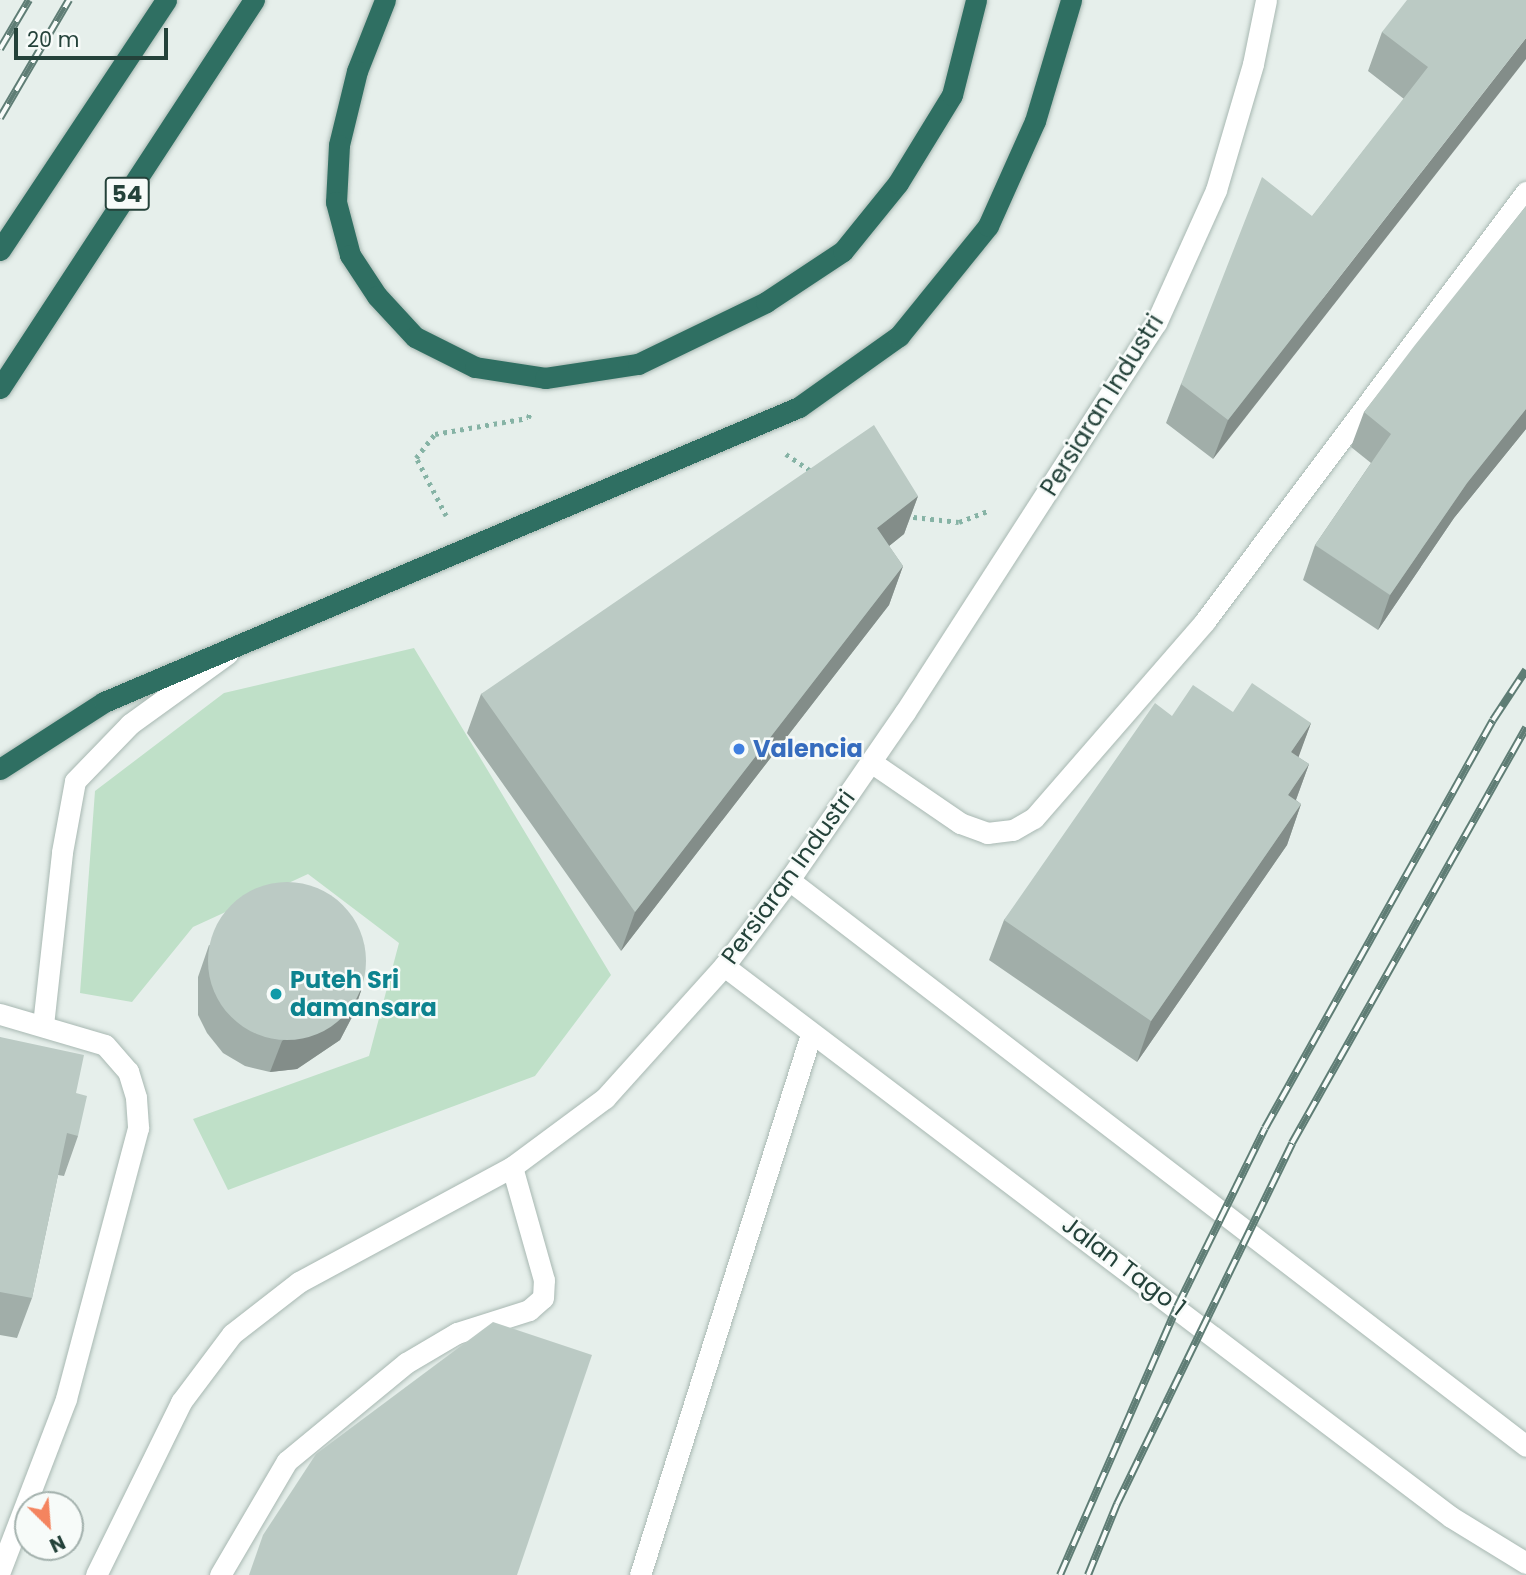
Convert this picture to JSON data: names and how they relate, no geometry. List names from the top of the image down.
{
  "streets": {
    "highway": ["54"],
    "street": ["Persiaran Industri", "Jalan Tago 1"]
  },
  "crossings": [
    ["Persiaran Industri", "Jalan Tago 1"]
  ],
  "places": ["Valencia", "Puteh Sri damansara"],
  "scale_bar": "20 m",
  "north": "bottom right"
}
